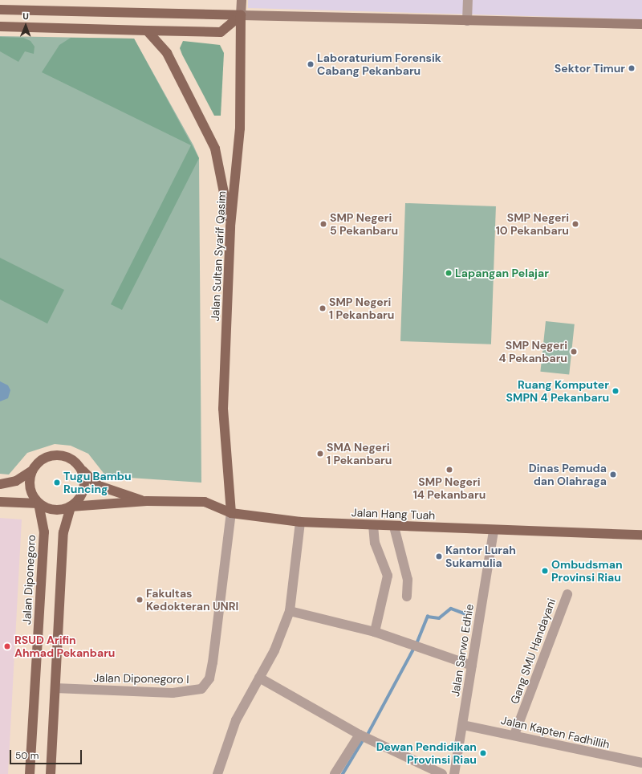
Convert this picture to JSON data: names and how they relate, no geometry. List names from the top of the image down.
{
  "streets": {
    "main road": ["Jalan Sultan Syarif Qasim", "Jalan Hang Tuah", "Jalan Diponegoro"],
    "street": [
      "Jalan Sarwo Edhie",
      "Gang SMU Handayani",
      "Jalan Diponegoro I",
      "Jalan Kapten Fadhillih"
    ]
  },
  "crossings": [
    ["Jalan Sultan Syarif Qasim", "Jalan Hang Tuah"],
    ["Jalan Sultan Syarif Qasim", "Jalan Diponegoro I"],
    ["Jalan Hang Tuah", "Jalan Diponegoro"],
    ["Jalan Hang Tuah", "Jalan Sarwo Edhie"],
    ["Jalan Hang Tuah", "Jalan Diponegoro I"],
    ["Jalan Sarwo Edhie", "Jalan Kapten Fadhillih"],
    ["Gang SMU Handayani", "Jalan Kapten Fadhillih"]
  ],
  "places": [
    "Laboraturium Forensik Cabang Pekanbaru",
    "Sektor Timur",
    "SMP Negeri 5 Pekanbaru",
    "SMP Negeri 10 Pekanbaru",
    "Lapangan Pelajar",
    "SMP Negeri 1 Pekanbaru",
    "SMP Negeri 4 Pekanbaru",
    "Ruang Komputer SMPN 4 Pekanbaru",
    "SMA Negeri 1 Pekanbaru",
    "SMP Negeri 14 Pekanbaru",
    "Dinas Pemuda dan Olahraga",
    "Tugu Bambu Runcing",
    "Kantor Lurah Sukamulia",
    "Ombudsman Provinsi Riau",
    "Fakultas Kedokteran UNRI",
    "RSUD Arifin Ahmad Pekanbaru",
    "Dewan Pendidikan Provinsi Riau"
  ],
  "scale_bar": "50 m",
  "north": "top"
}
